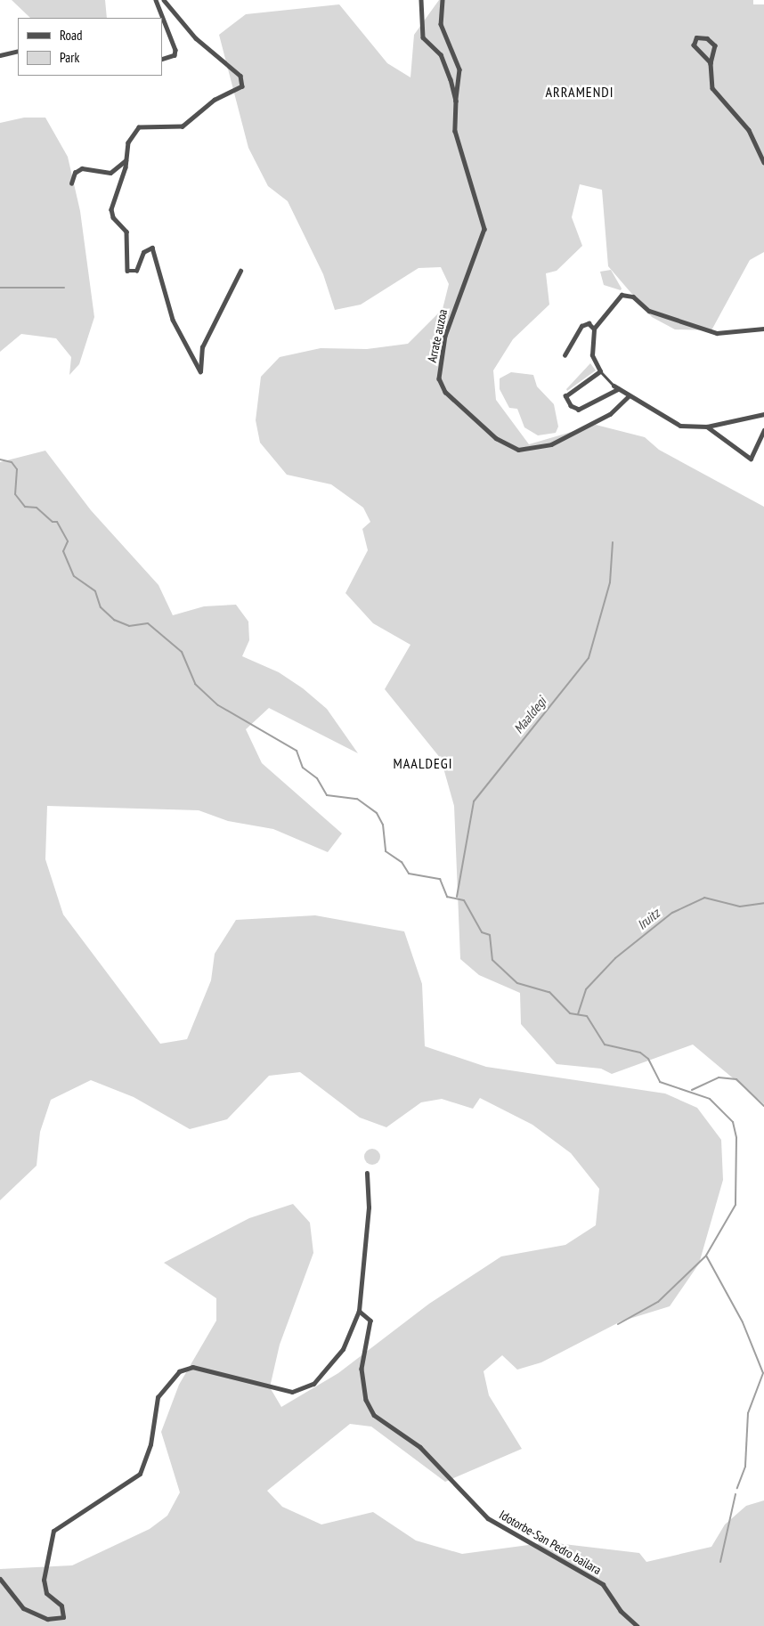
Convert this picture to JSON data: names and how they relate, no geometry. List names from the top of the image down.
{
  "streets": {
    "street": ["Arrate auzoa", "Idotorbe-San Pedro bailara"]
  },
  "districts": ["ARRAMENDI", "MAALDEGI"],
  "water": ["Maaldegi", "Iruitz"],
  "legend": ["Road", "Park"]
}
